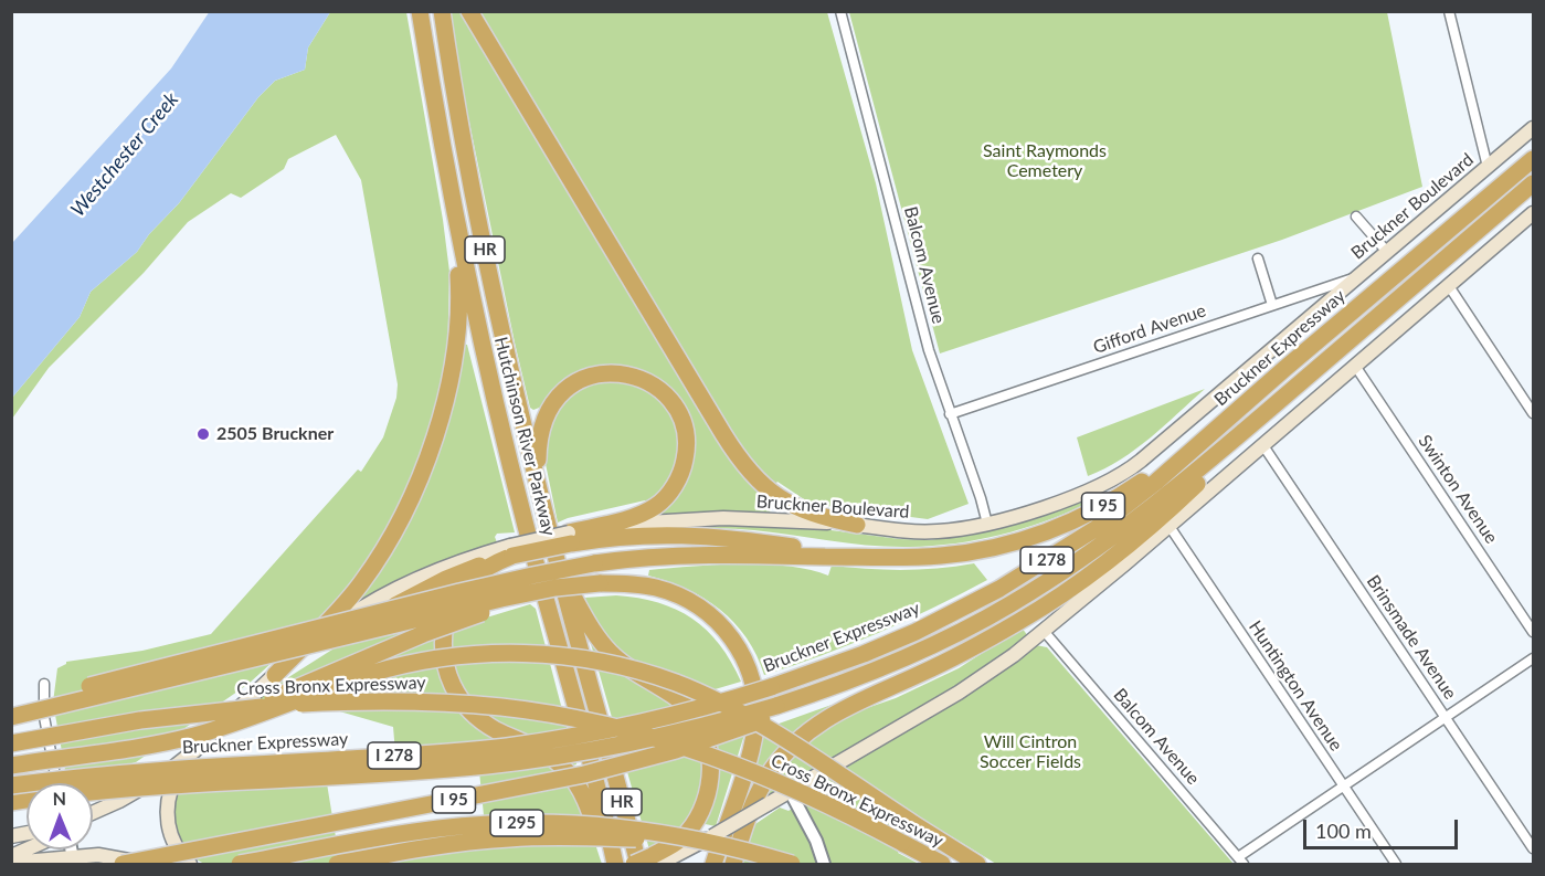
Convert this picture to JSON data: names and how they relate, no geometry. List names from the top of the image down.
{
  "streets": {
    "highway": [
      "HR",
      "Bruckner Expressway",
      "Hutchinson River Parkway",
      "I 95",
      "I 278",
      "Cross Bronx Expressway",
      "I 295"
    ],
    "main road": ["Bruckner Boulevard"],
    "street": [
      "Balcom Avenue",
      "Gifford Avenue",
      "Swinton Avenue",
      "Brinsmade Avenue",
      "Huntington Avenue"
    ]
  },
  "crossings": [
    ["Bruckner Boulevard", "Balcom Avenue"],
    ["Bruckner Boulevard", "Gifford Avenue"],
    ["Balcom Avenue", "Gifford Avenue"],
    ["Bruckner Expressway", "I 95"]
  ],
  "water": ["Westchester Creek"],
  "parks": ["Saint Raymonds Cemetery", "Will Cintron Soccer Fields"],
  "places": ["2505 Bruckner"],
  "scale_bar": "100 m",
  "north": "top"
}
